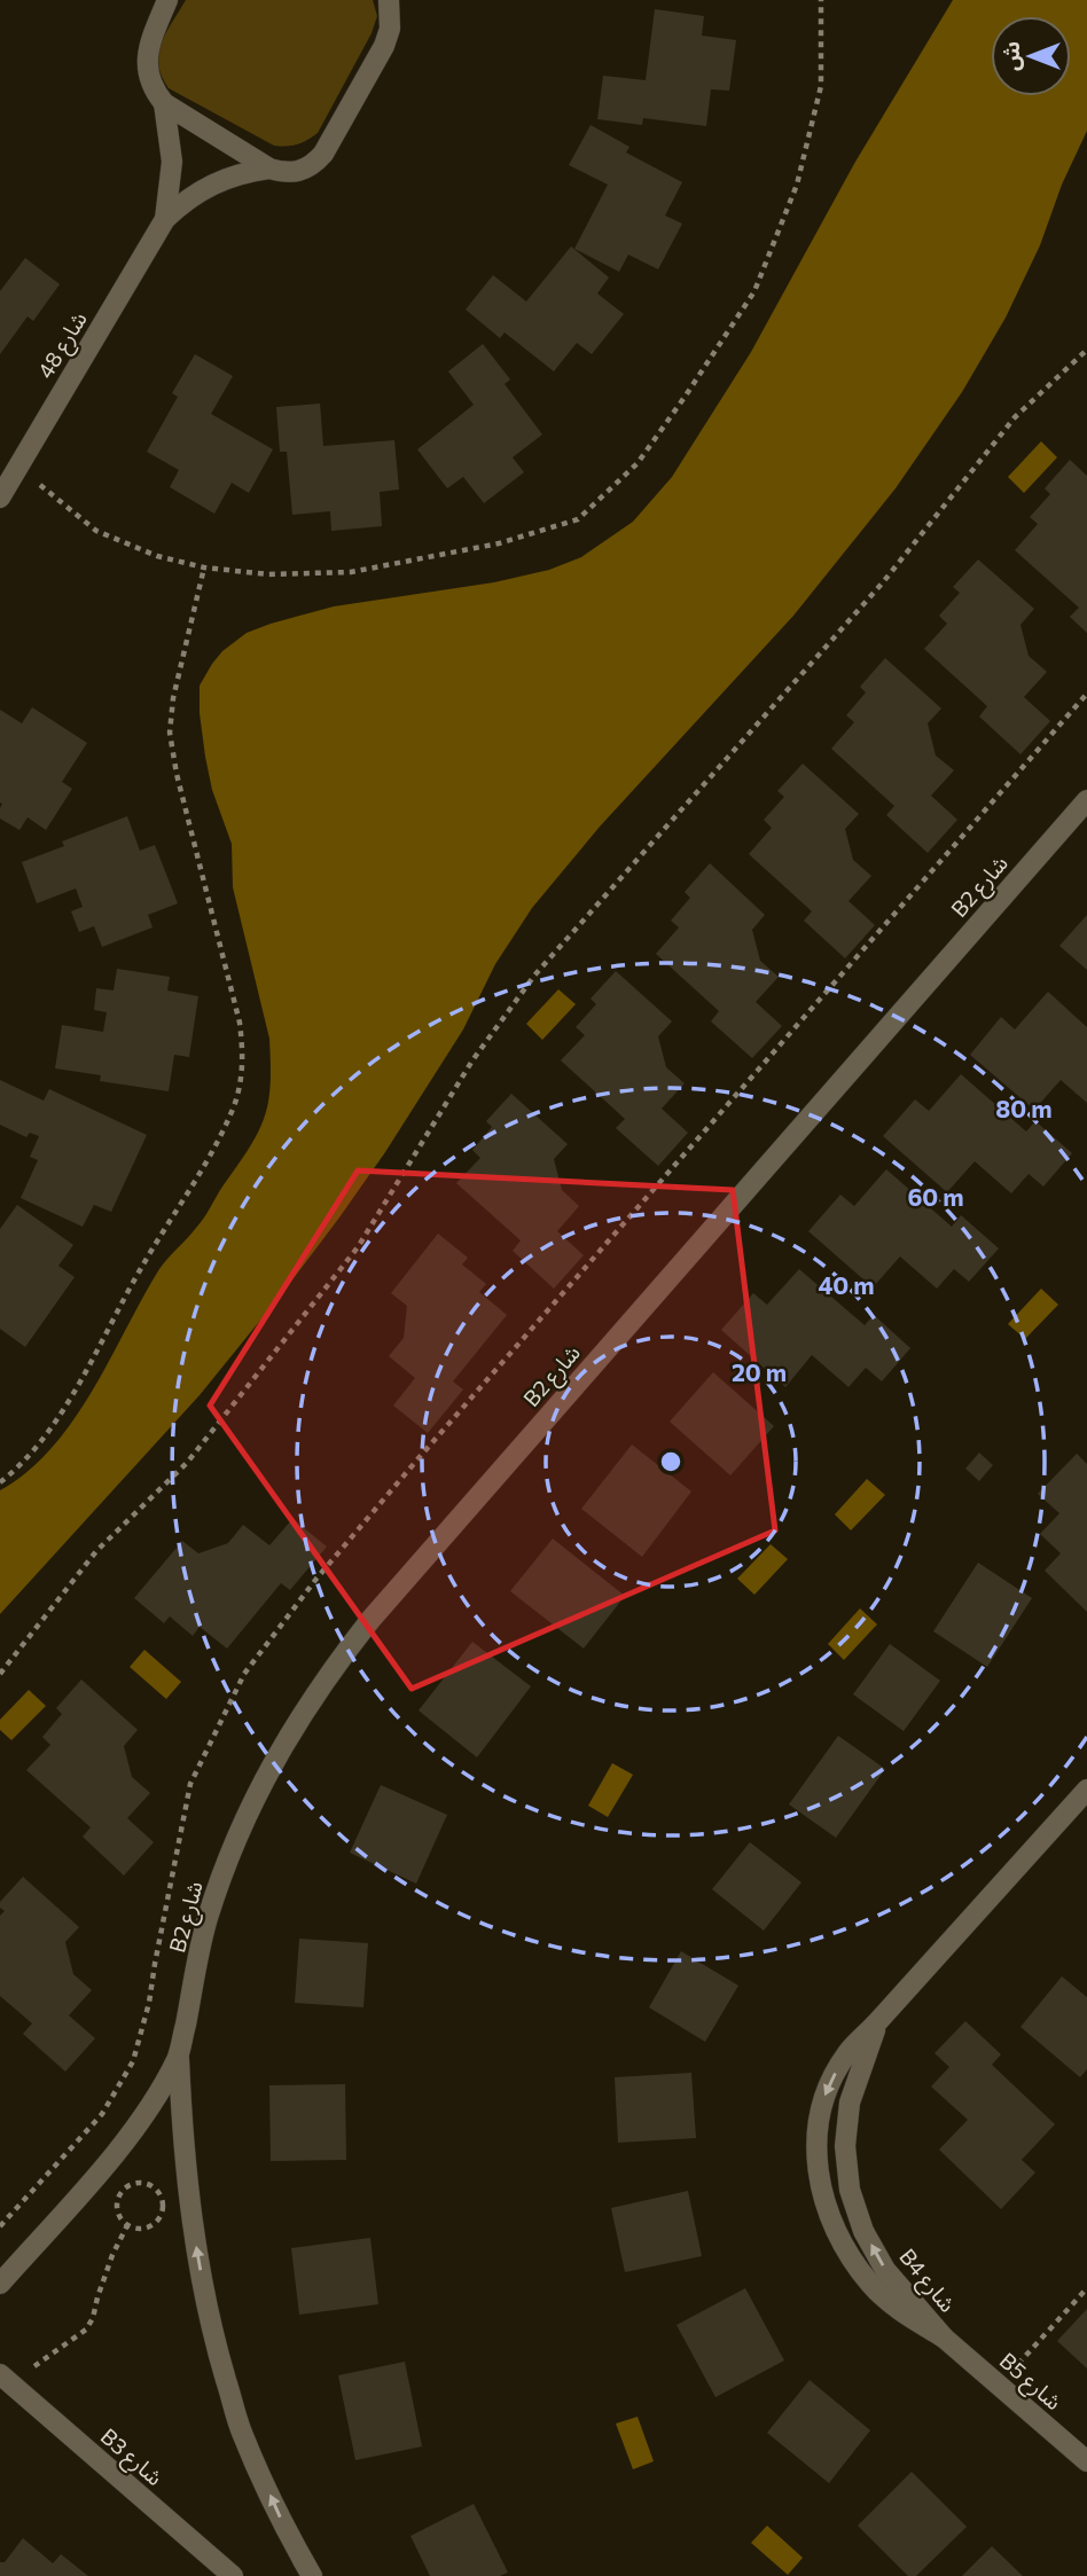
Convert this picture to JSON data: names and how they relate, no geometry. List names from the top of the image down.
{
  "streets": {
    "street": [
      "شارع 48",
      "B2 شارع",
      "B4 شارع",
      "B5 شارع",
      "B3 شارع"
    ]
  },
  "crossings": [
    ["B4 شارع", "B5 شارع"]
  ],
  "north": "left",
  "rings": [
    "80 m",
    "60 m",
    "40 m",
    "20 m"
  ]
}
